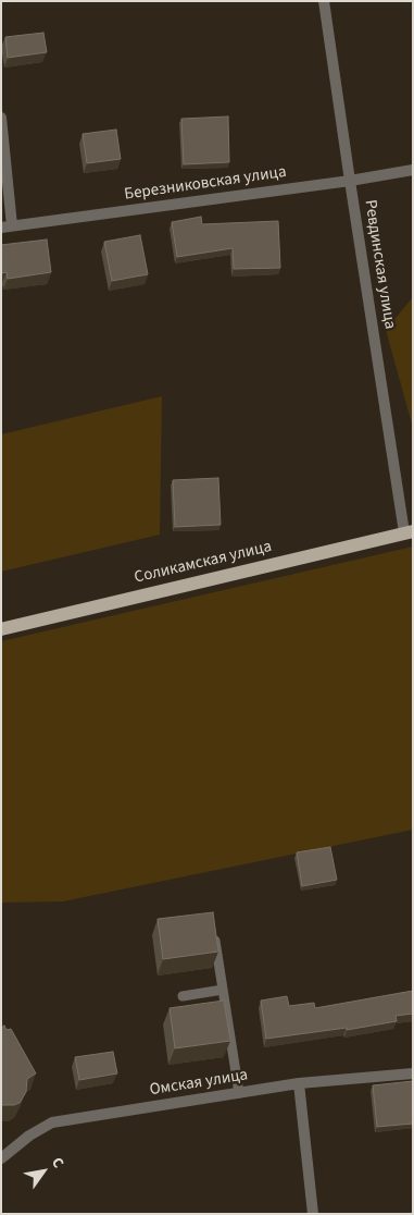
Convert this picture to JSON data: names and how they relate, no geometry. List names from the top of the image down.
{
  "streets": {
    "main road": ["Соликамская улица"],
    "street": ["Березниковская улица", "Ревдинская улица", "Омская улица"]
  },
  "crossings": [
    ["Березниковская улица", "Ревдинская улица"],
    ["Ревдинская улица", "Соликамская улица"]
  ],
  "north": "top right"
}
